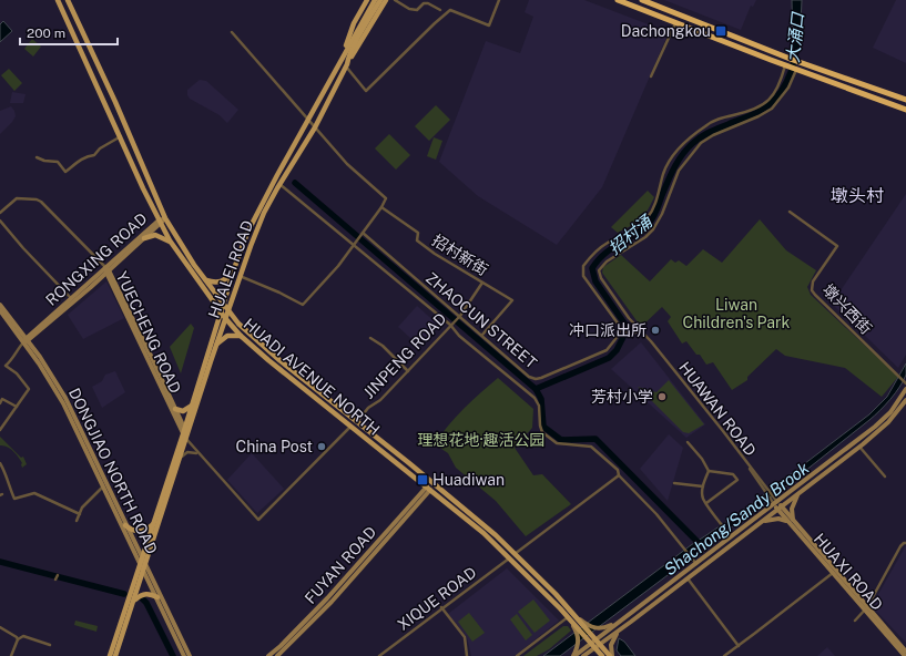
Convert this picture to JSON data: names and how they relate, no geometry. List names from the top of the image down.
{
  "streets": {
    "main road": [
      "RONGXING ROAD",
      "HUALEI ROAD",
      "YUECHENG ROAD",
      "HUADI AVENUE NORTH",
      "DONGJIAO NORTH ROAD",
      "FUYAN ROAD",
      "HUAXI ROAD"
    ],
    "street": [
      "招村新街",
      "墩兴西街",
      "ZHAOCUN STREET",
      "JINPENG ROAD",
      "HUAWAN ROAD",
      "XIQUE ROAD"
    ]
  },
  "crossings": [
    ["招村新街", "ZHAOCUN STREET"],
    ["招村新街", "JINPENG ROAD"],
    ["RONGXING ROAD", "YUECHENG ROAD"],
    ["RONGXING ROAD", "HUADI AVENUE NORTH"],
    ["RONGXING ROAD", "DONGJIAO NORTH ROAD"],
    ["HUALEI ROAD", "YUECHENG ROAD"],
    ["HUALEI ROAD", "HUADI AVENUE NORTH"],
    ["HUALEI ROAD", "DONGJIAO NORTH ROAD"],
    ["ZHAOCUN STREET", "JINPENG ROAD"],
    ["JINPENG ROAD", "HUADI AVENUE NORTH"],
    ["HUADI AVENUE NORTH", "FUYAN ROAD"],
    ["HUADI AVENUE NORTH", "XIQUE ROAD"],
    ["HUAWAN ROAD", "HUAXI ROAD"]
  ],
  "districts": ["墩头村"],
  "water": ["大涌口", "招村涌", "Shachong/Sandy Brook"],
  "parks": ["Liwan Children's Park", "理想花地·趣活公园"],
  "places": {
    "transit": ["Dachongkou", "Huadiwan"],
    "other": ["冲口派出所", "芳村小学", "China Post"]
  },
  "scale_bar": "200 m"
}
